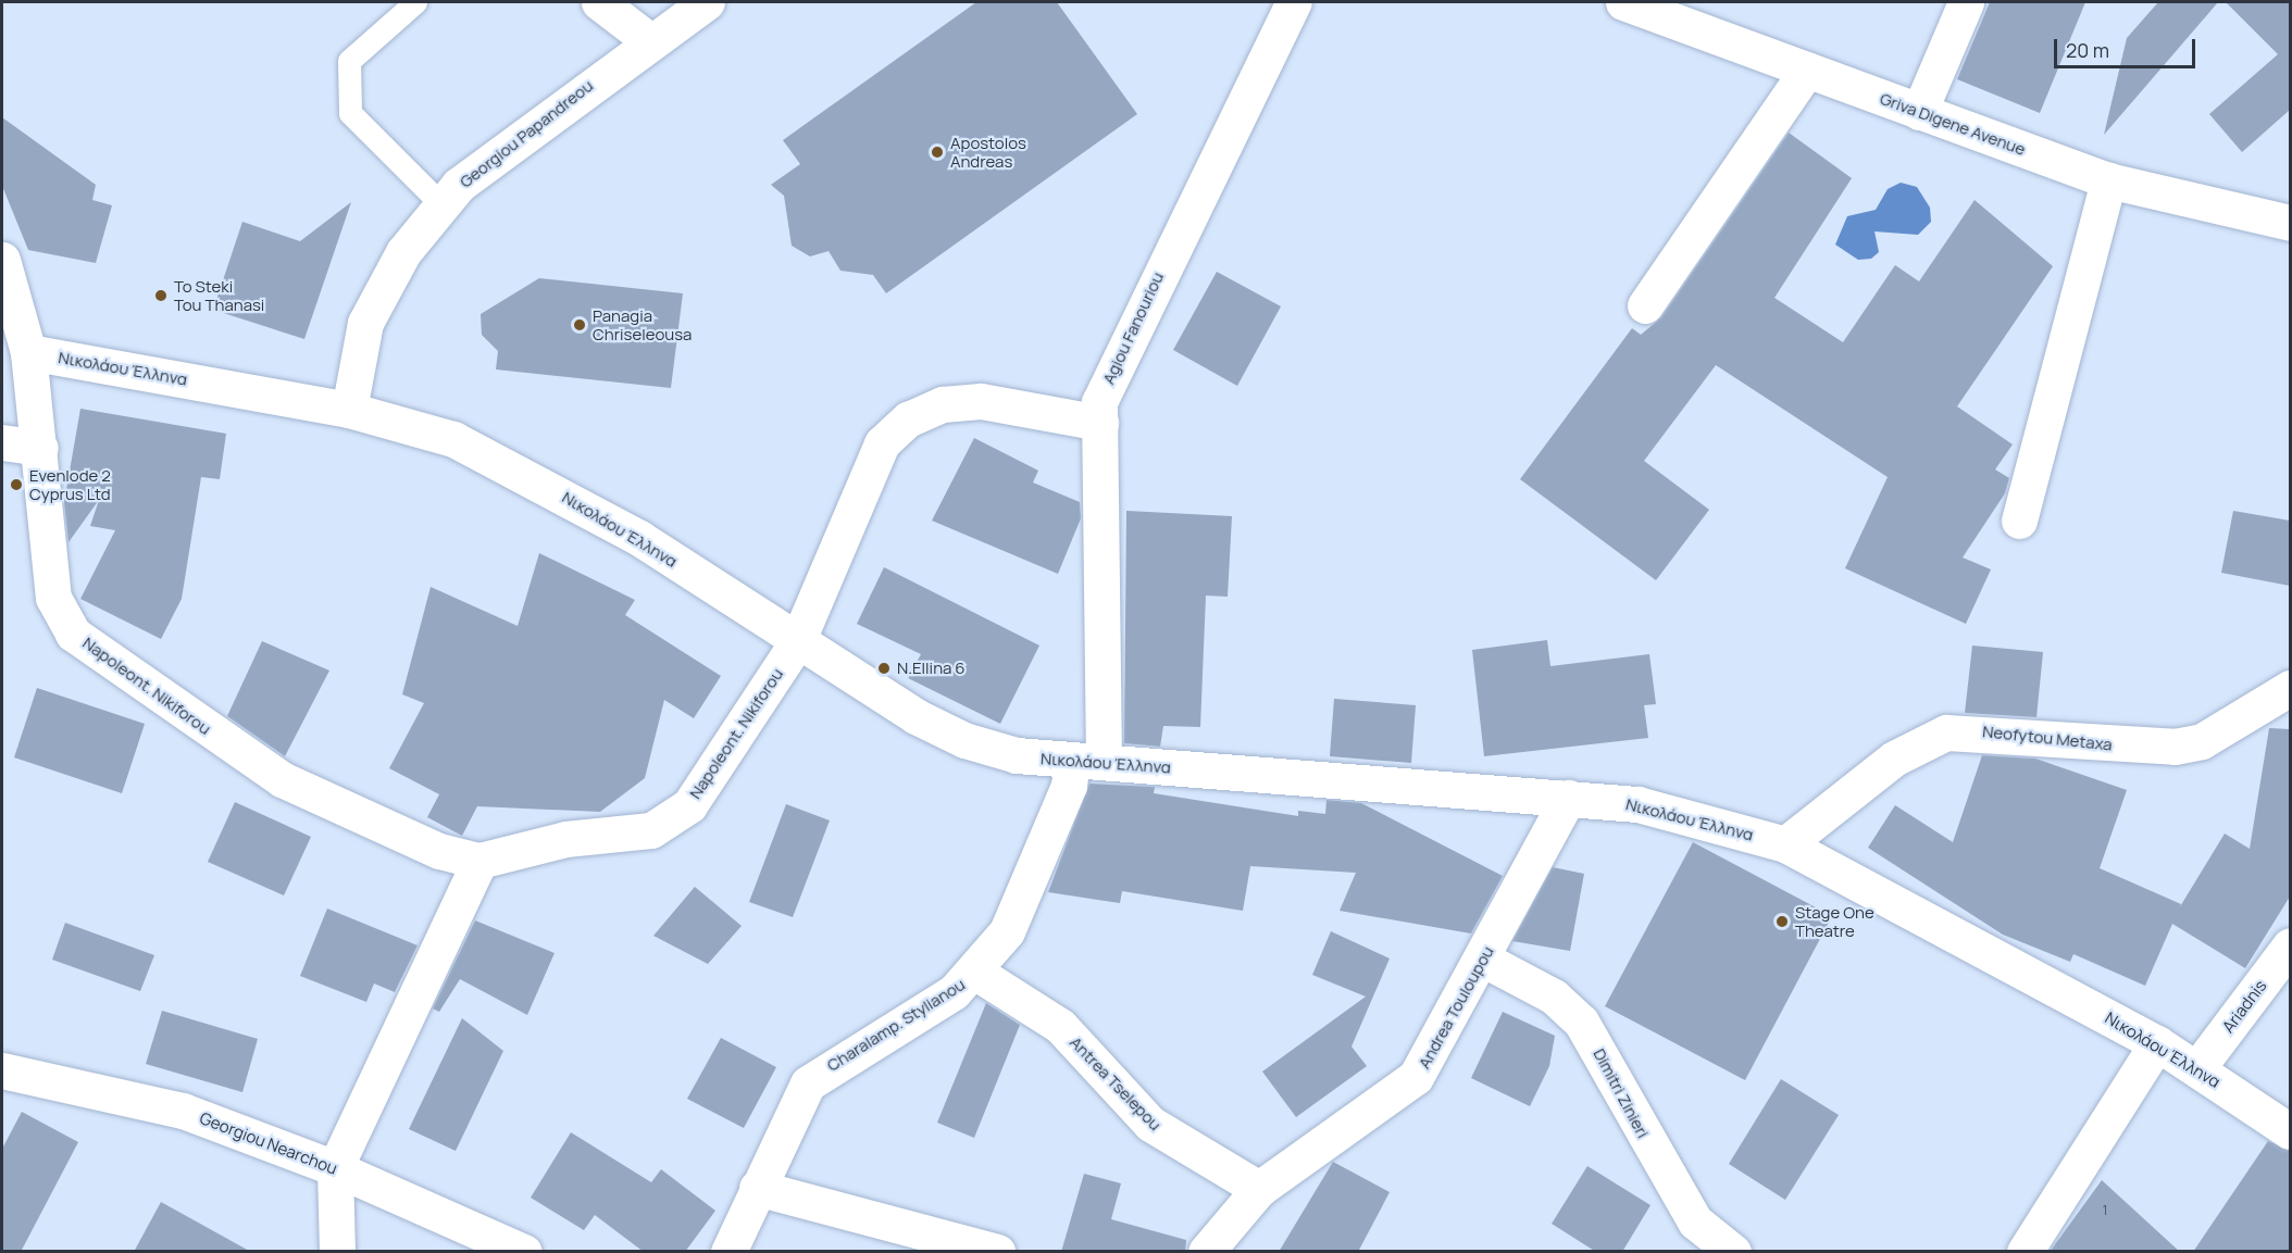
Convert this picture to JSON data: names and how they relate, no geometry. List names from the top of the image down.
{
  "streets": {
    "street": [
      "Griva Digene Avenue",
      "Georgiou Papandreou",
      "Agiou Fanouriou",
      "Νικολάου Έλληνα",
      "Napoleont. Nikiforou",
      "Neofytou Metaxa",
      "Ariadnis",
      "Andrea Touloupou",
      "Charalamp. Stylianou",
      "Antrea Tselepou",
      "Dimitri Zinieri",
      "Georgiou Nearchou"
    ]
  },
  "crossings": [
    ["Georgiou Papandreou", "Νικολάου Έλληνα"],
    ["Agiou Fanouriou", "Νικολάου Έλληνα"],
    ["Agiou Fanouriou", "Napoleont. Nikiforou"],
    ["Agiou Fanouriou", "Charalamp. Stylianou"],
    ["Νικολάου Έλληνα", "Napoleont. Nikiforou"],
    ["Νικολάου Έλληνα", "Neofytou Metaxa"],
    ["Νικολάου Έλληνα", "Ariadnis"],
    ["Νικολάου Έλληνα", "Andrea Touloupou"],
    ["Νικολάου Έλληνα", "Charalamp. Stylianou"],
    ["Andrea Touloupou", "Antrea Tselepou"],
    ["Andrea Touloupou", "Dimitri Zinieri"],
    ["Charalamp. Stylianou", "Antrea Tselepou"]
  ],
  "places": [
    "Apostolos Andreas",
    "To Steki Tou Thanasi",
    "Panagia Chriseleousa",
    "Evenlode 2 Cyprus Ltd",
    "N.Ellina 6",
    "Stage One Theatre"
  ],
  "house_numbers": ["1"],
  "scale_bar": "20 m"
}
